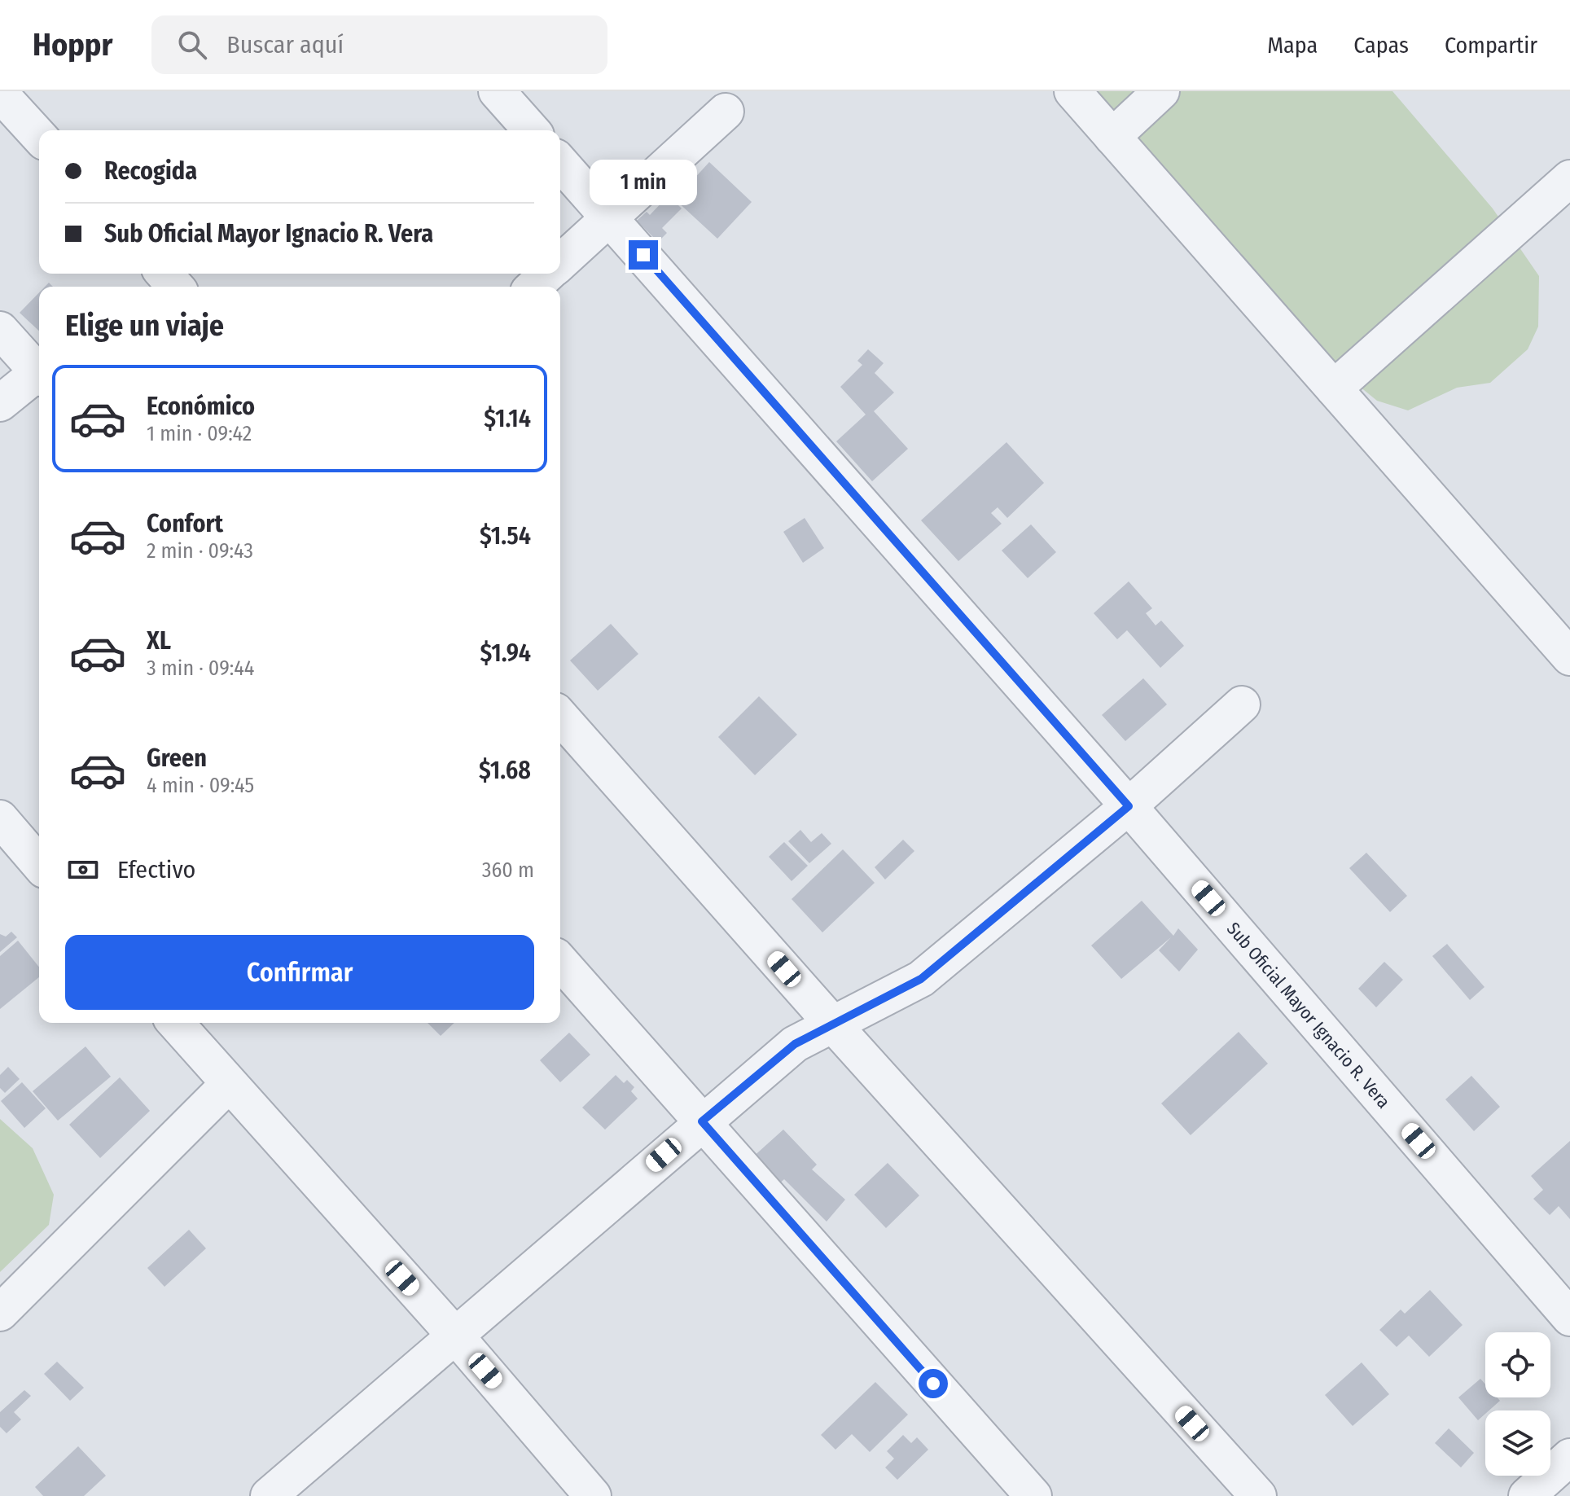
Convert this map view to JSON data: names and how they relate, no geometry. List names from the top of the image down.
{
  "streets": {
    "street": ["Sub Oficial Mayor Ignacio R. Vera"]
  },
  "page": {
    "header": "Hoppr",
    "search": "Buscar aquí",
    "nav": ["Mapa", "Capas", "Compartir"],
    "banner": ["Recogida", "Sub Oficial Mayor Ignacio R. Vera"],
    "bubble": "1 min",
    "heading": "Elige un viaje",
    "list": [
      {
        "name": "Económico",
        "note": "1 min · 09:42",
        "value": "$1.14"
      },
      {
        "name": "Confort",
        "note": "2 min · 09:43",
        "value": "$1.54"
      },
      {
        "name": "XL",
        "note": "3 min · 09:44",
        "value": "$1.94"
      },
      {
        "name": "Green",
        "note": "4 min · 09:45",
        "value": "$1.68"
      }
    ],
    "pay": ["Efectivo", "360 m"],
    "buttons": "Confirmar"
  }
}
